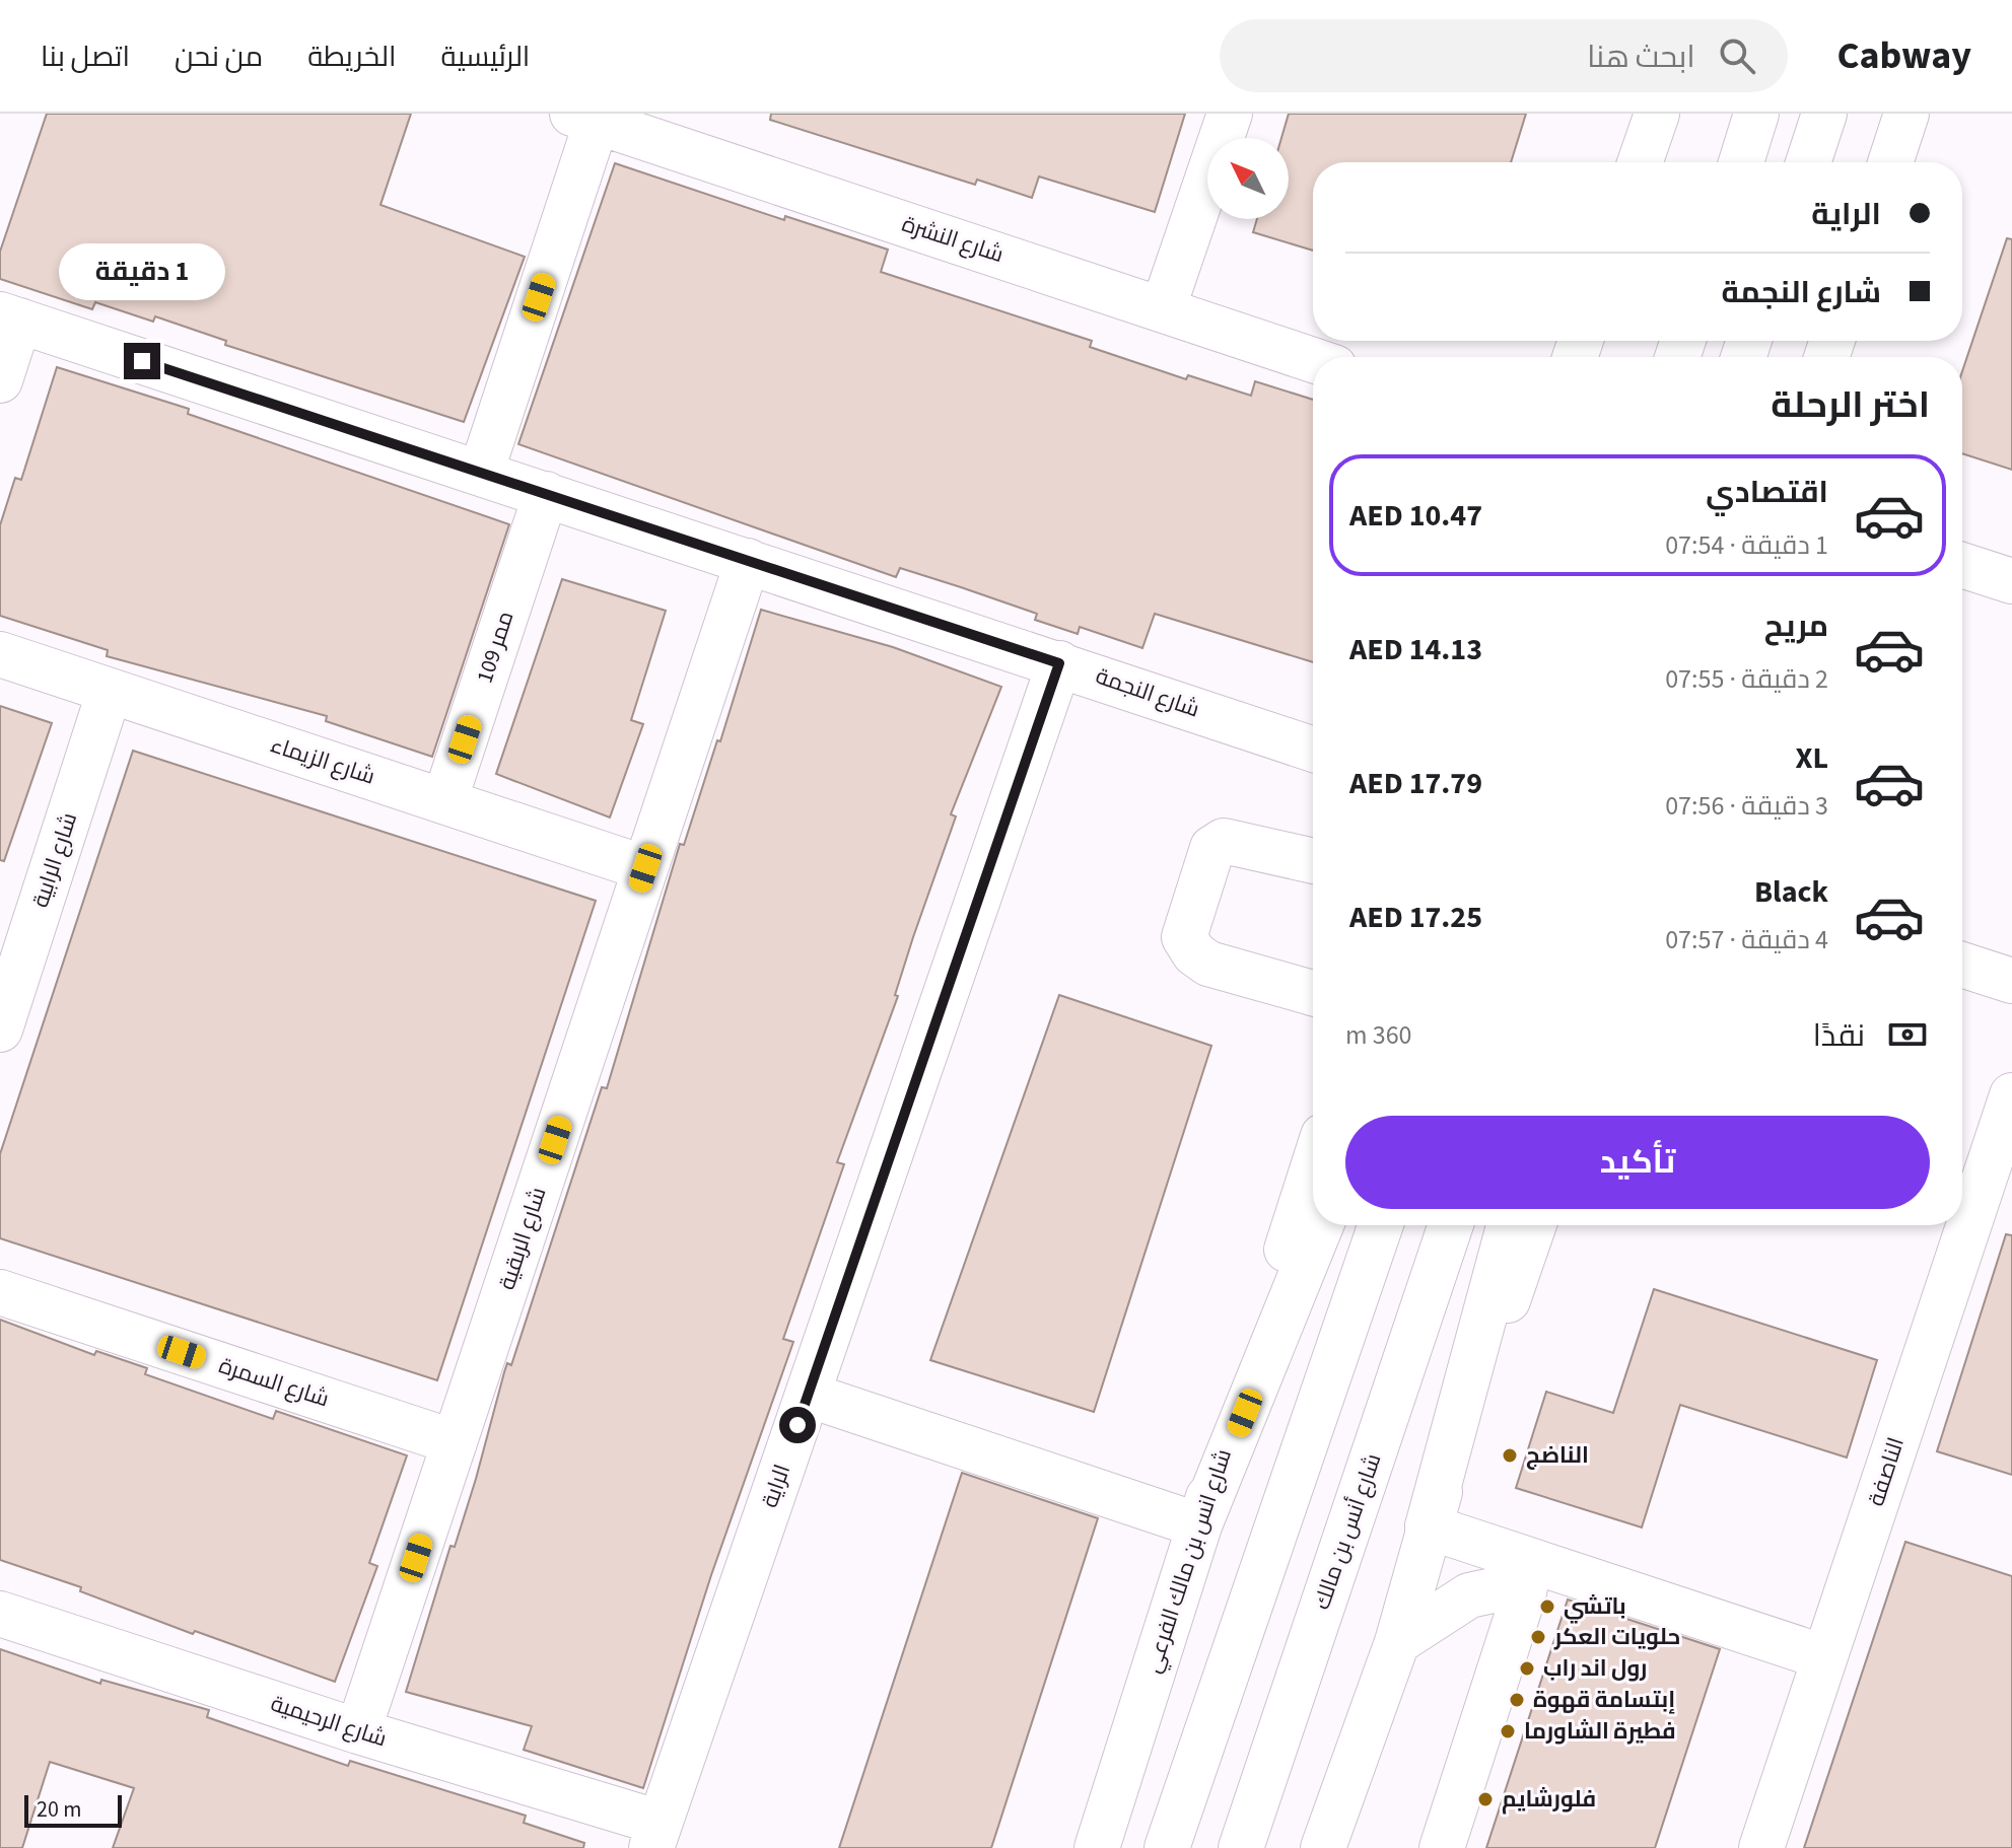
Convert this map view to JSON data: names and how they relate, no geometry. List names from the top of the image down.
{
  "streets": {
    "street": [
      "شارع النشرة",
      "ممر 109",
      "شارع النجمة",
      "شارع الزيماء",
      "شارع الرابية",
      "شارع الربقية",
      "شارع السمرة",
      "الناصفة",
      "الراية",
      "شارع أنس بن مالك",
      "شارع انس بن مالك الفرعي",
      "شارع الرحيمية"
    ]
  },
  "crossings": [
    ["ممر 109", "شارع النجمة"],
    ["ممر 109", "شارع الزيماء"],
    ["شارع النجمة", "شارع الربقية"],
    ["شارع النجمة", "الراية"],
    ["شارع الزيماء", "شارع الرابية"],
    ["شارع الزيماء", "شارع الربقية"],
    ["شارع الربقية", "شارع السمرة"],
    ["شارع الربقية", "شارع الرحيمية"],
    ["الراية", "شارع الرحيمية"]
  ],
  "places": [
    "الناضج",
    "باتشي",
    "حلويات العكر",
    "رول اند راب",
    "إبتسامة قهوة",
    "فطيرة الشاورما",
    "فلورشايم"
  ],
  "scale_bar": "20 m",
  "north": "top left",
  "page": {
    "header": "Cabway",
    "search": "ابحث هنا",
    "nav": [
      "الرئيسية",
      "الخريطة",
      "من نحن",
      "اتصل بنا"
    ],
    "banner": ["الراية", "شارع النجمة"],
    "bubble": "1 دقيقة",
    "heading": "اختر الرحلة",
    "list": [
      {
        "name": "اقتصادي",
        "note": "1 دقيقة · 07:54",
        "value": "AED 10.47"
      },
      {
        "name": "مريح",
        "note": "2 دقيقة · 07:55",
        "value": "AED 14.13"
      },
      {
        "name": "XL",
        "note": "3 دقيقة · 07:56",
        "value": "AED 17.79"
      },
      {
        "name": "Black",
        "note": "4 دقيقة · 07:57",
        "value": "AED 17.25"
      }
    ],
    "pay": ["نقدًا", "360 m"],
    "buttons": "تأكيد",
    "scale": "20 m"
  }
}
